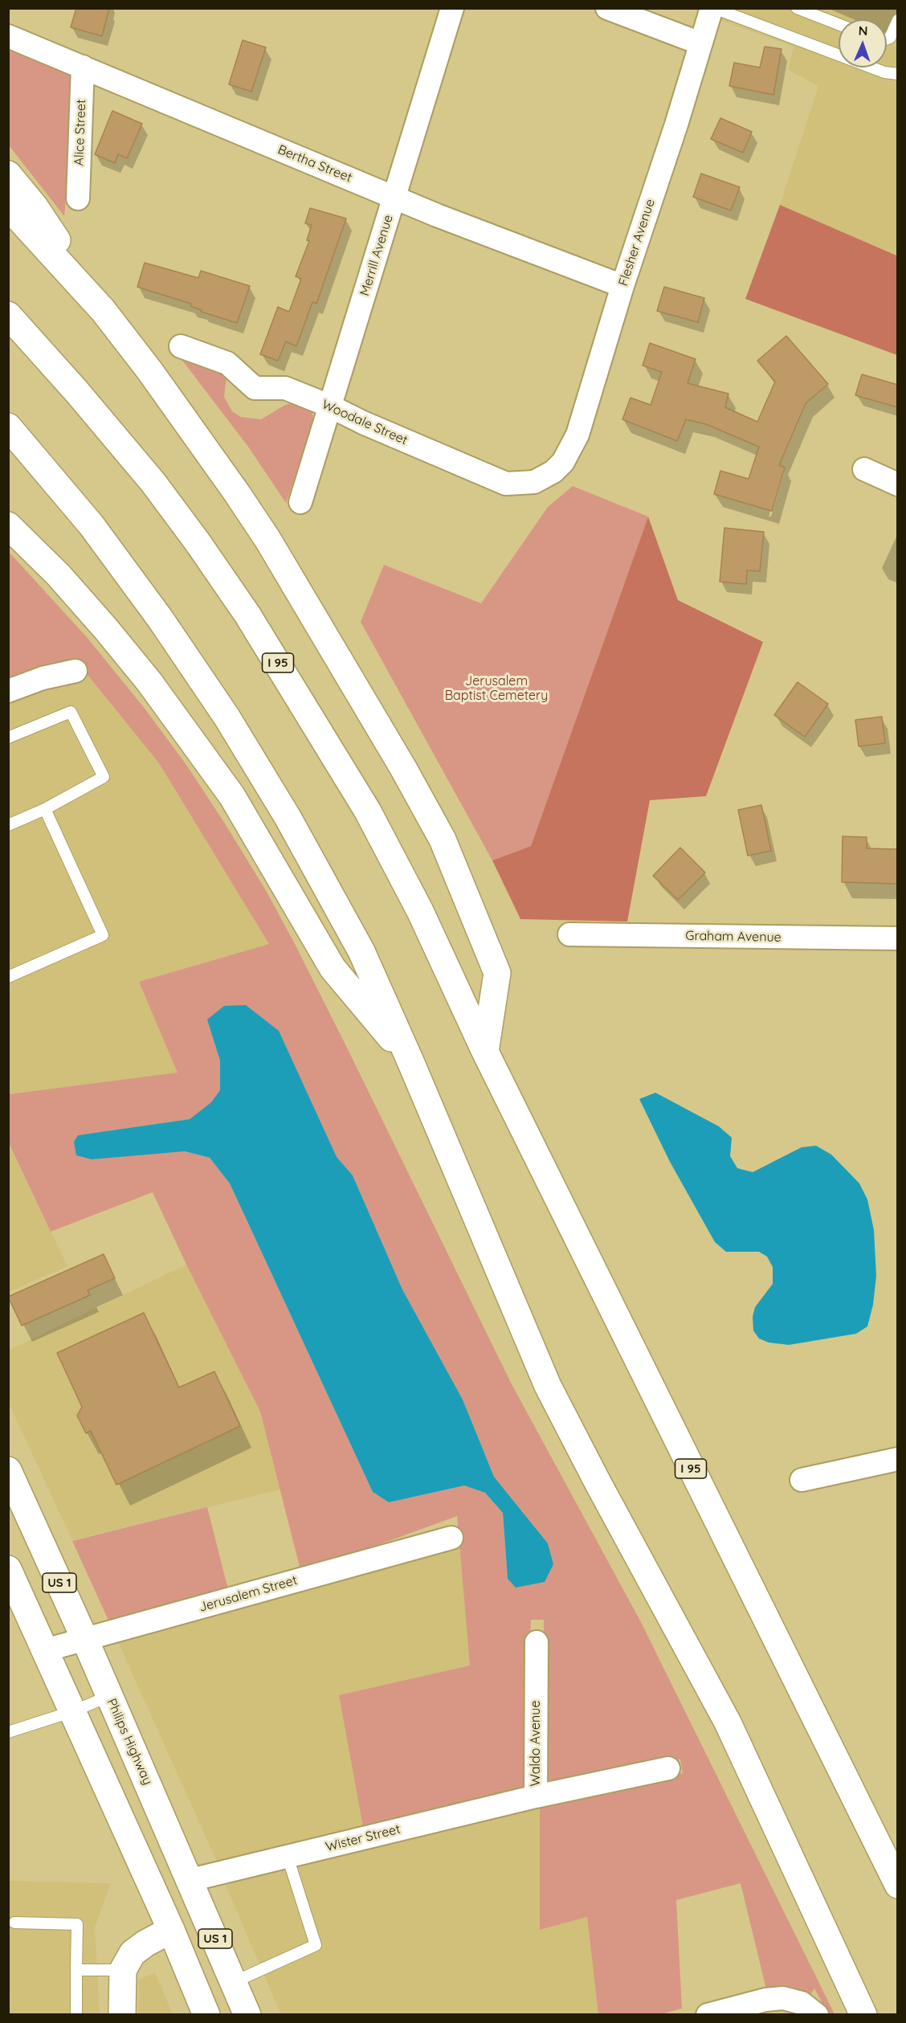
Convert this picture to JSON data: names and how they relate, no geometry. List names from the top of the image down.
{
  "streets": {
    "main road": ["I 95", "US 1", "Philips Highway"],
    "street": [
      "Alice Street",
      "Bertha Street",
      "Flesher Avenue",
      "Merrill Avenue",
      "Woodale Street",
      "Graham Avenue",
      "Jerusalem Street",
      "Waldo Avenue",
      "Wister Street"
    ]
  },
  "crossings": [
    ["Alice Street", "Bertha Street"],
    ["Bertha Street", "Flesher Avenue"],
    ["Bertha Street", "Merrill Avenue"],
    ["Flesher Avenue", "Woodale Street"],
    ["Merrill Avenue", "Woodale Street"],
    ["US 1", "Jerusalem Street"],
    ["Jerusalem Street", "Philips Highway"],
    ["Philips Highway", "Wister Street"],
    ["Waldo Avenue", "Wister Street"]
  ],
  "parks": ["Jerusalem Baptist Cemetery"],
  "north": "top"
}
